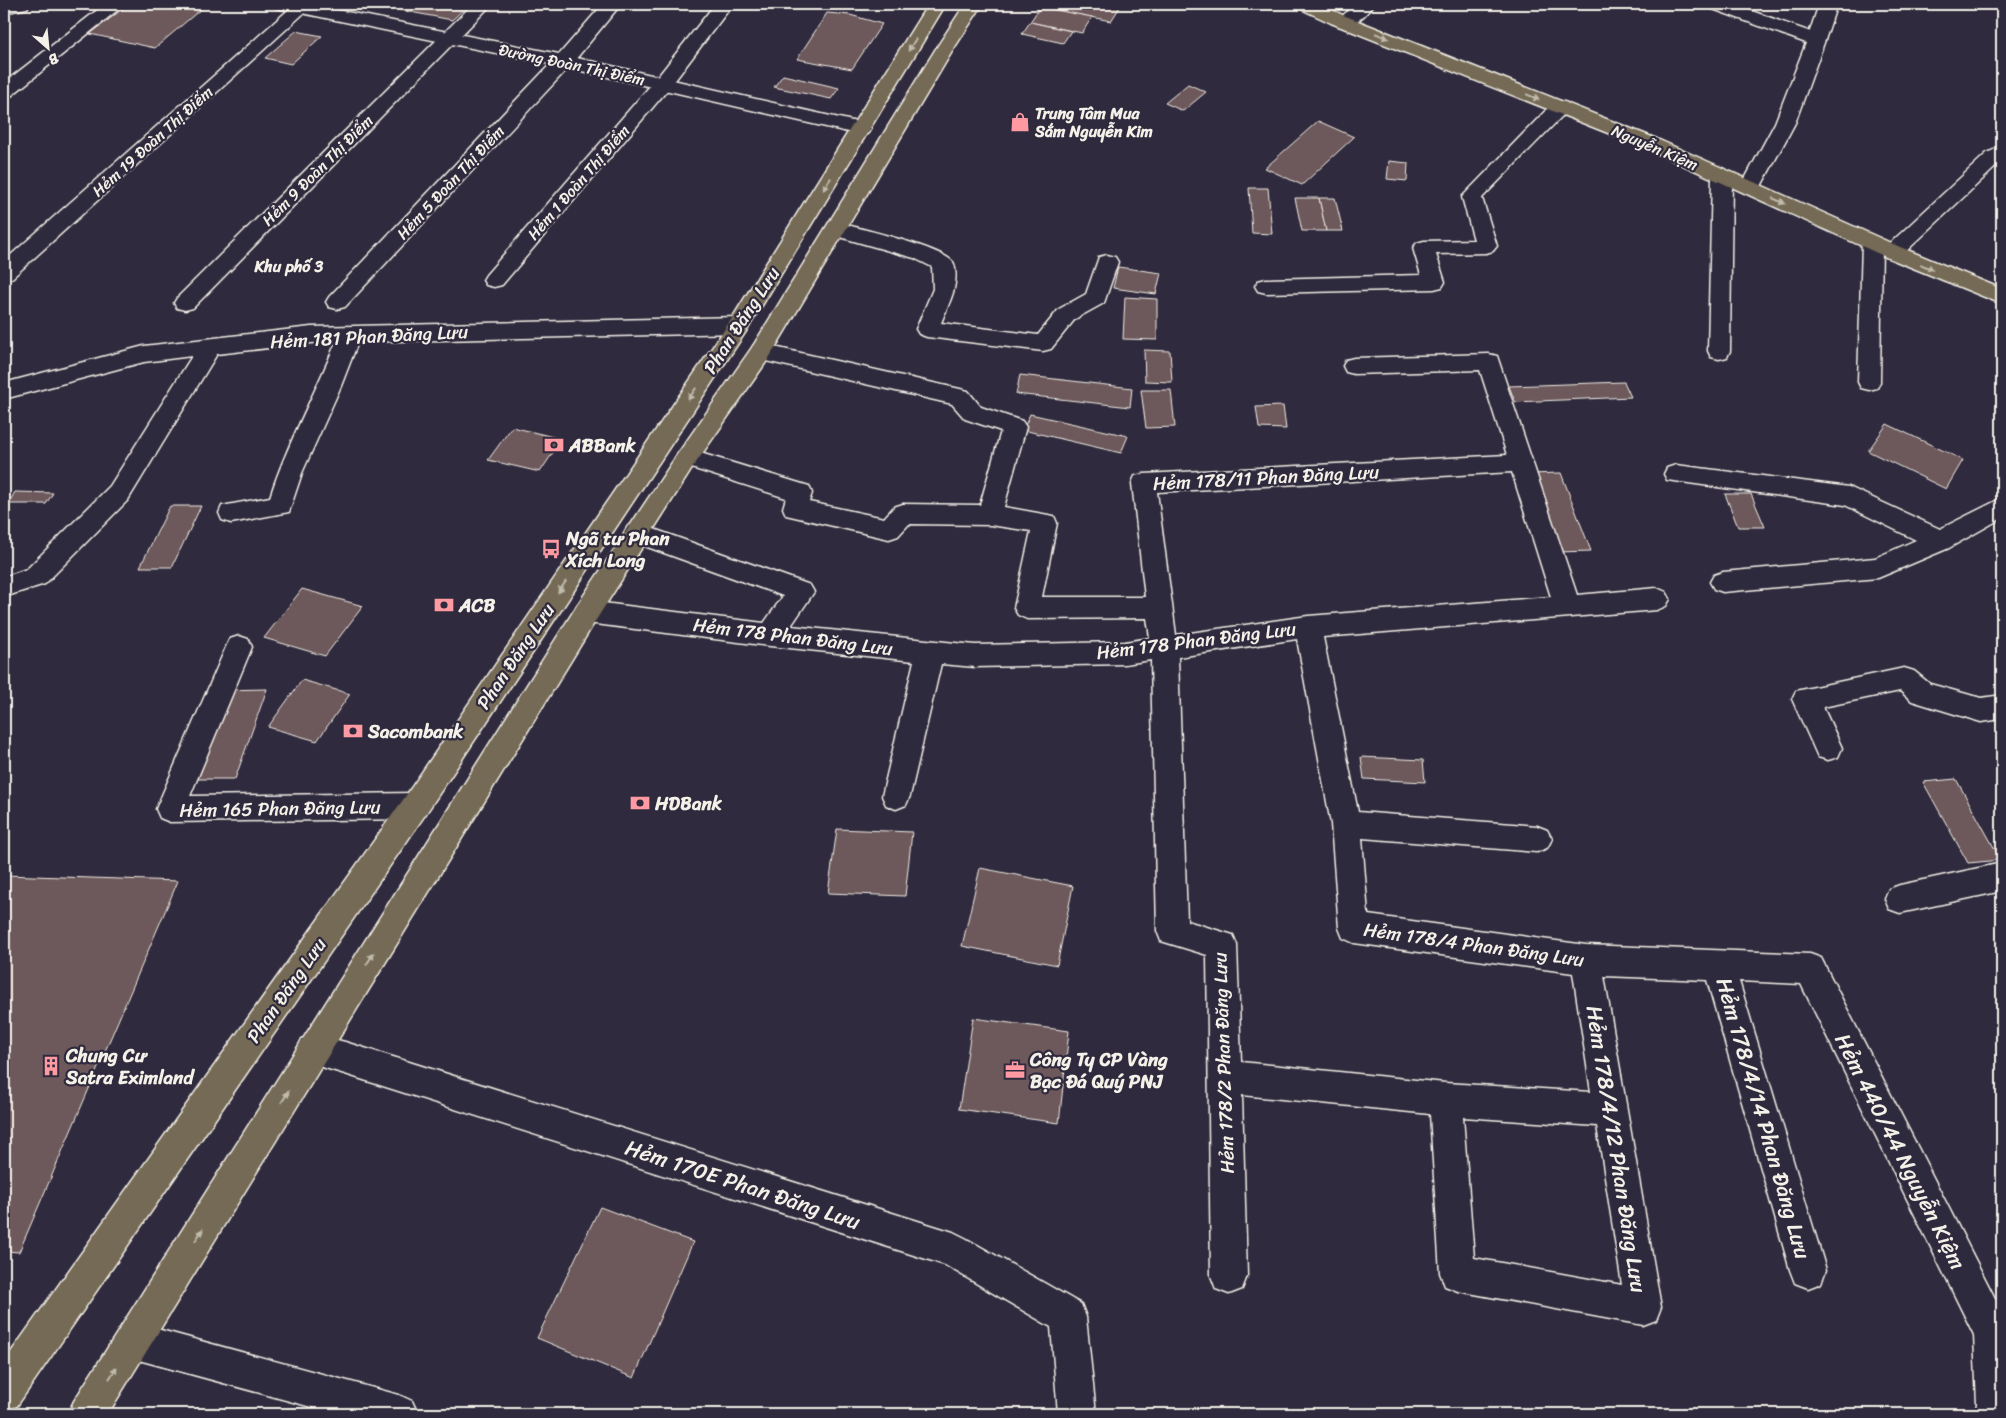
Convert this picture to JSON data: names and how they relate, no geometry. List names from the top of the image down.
{
  "streets": {
    "main road": ["Nguyễn Kiệm", "Phan Đăng Lưu"],
    "street": [
      "Đường Đoàn Thị Điểm",
      "Hẻm 19 Đoàn Thị Điểm",
      "Hẻm 9 Đoàn Thị Điểm",
      "Hẻm 5 Đoàn Thị Điểm",
      "Hẻm 1 Đoàn Thị Điểm",
      "Hẻm 181 Phan Đăng Lưu",
      "Hẻm 178/11 Phan Đăng Lưu",
      "Hẻm 178 Phan Đăng Lưu",
      "Hẻm 165 Phan Đăng Lưu",
      "Hẻm 178/4 Phan Đăng Lưu",
      "Hẻm 178/2 Phan Đăng Lưu",
      "Hẻm 178/4/14 Phan Đăng Lưu",
      "Hẻm 178/4/12 Phan Đăng Lưu",
      "Hẻm 440/44 Nguyễn Kiệm",
      "Hẻm 170E Phan Đăng Lưu"
    ]
  },
  "crossings": [
    ["Đường Đoàn Thị Điểm", "Hẻm 19 Đoàn Thị Điểm"],
    ["Đường Đoàn Thị Điểm", "Hẻm 9 Đoàn Thị Điểm"],
    ["Đường Đoàn Thị Điểm", "Hẻm 5 Đoàn Thị Điểm"],
    ["Đường Đoàn Thị Điểm", "Hẻm 1 Đoàn Thị Điểm"],
    ["Đường Đoàn Thị Điểm", "Phan Đăng Lưu"],
    ["Phan Đăng Lưu", "Hẻm 181 Phan Đăng Lưu"],
    ["Phan Đăng Lưu", "Hẻm 178 Phan Đăng Lưu"],
    ["Phan Đăng Lưu", "Hẻm 165 Phan Đăng Lưu"],
    ["Phan Đăng Lưu", "Hẻm 170E Phan Đăng Lưu"],
    ["Hẻm 178/11 Phan Đăng Lưu", "Hẻm 178 Phan Đăng Lưu"],
    ["Hẻm 178/11 Phan Đăng Lưu", "Hẻm 178/2 Phan Đăng Lưu"],
    ["Hẻm 178 Phan Đăng Lưu", "Hẻm 178/4 Phan Đăng Lưu"],
    ["Hẻm 178 Phan Đăng Lưu", "Hẻm 178/2 Phan Đăng Lưu"],
    ["Hẻm 178/4 Phan Đăng Lưu", "Hẻm 178/4/14 Phan Đăng Lưu"],
    ["Hẻm 178/4 Phan Đăng Lưu", "Hẻm 178/4/12 Phan Đăng Lưu"],
    ["Hẻm 178/4 Phan Đăng Lưu", "Hẻm 440/44 Nguyễn Kiệm"]
  ],
  "one_way": ["Nguyễn Kiệm"],
  "districts": ["Khu phố 3"],
  "places": {
    "shop": ["Trung Tâm Mua Sắm Nguyễn Kim"],
    "bank": [
      "ABBank",
      "ACB",
      "Sacombank",
      "HDBank"
    ],
    "bus stop": ["Ngã tư Phan Xích Long"],
    "building": ["Chung Cư Satra Eximland"],
    "office": ["Công Ty CP Vàng Bạc Đá Quý PNJ"]
  },
  "north": "bottom right"
}
